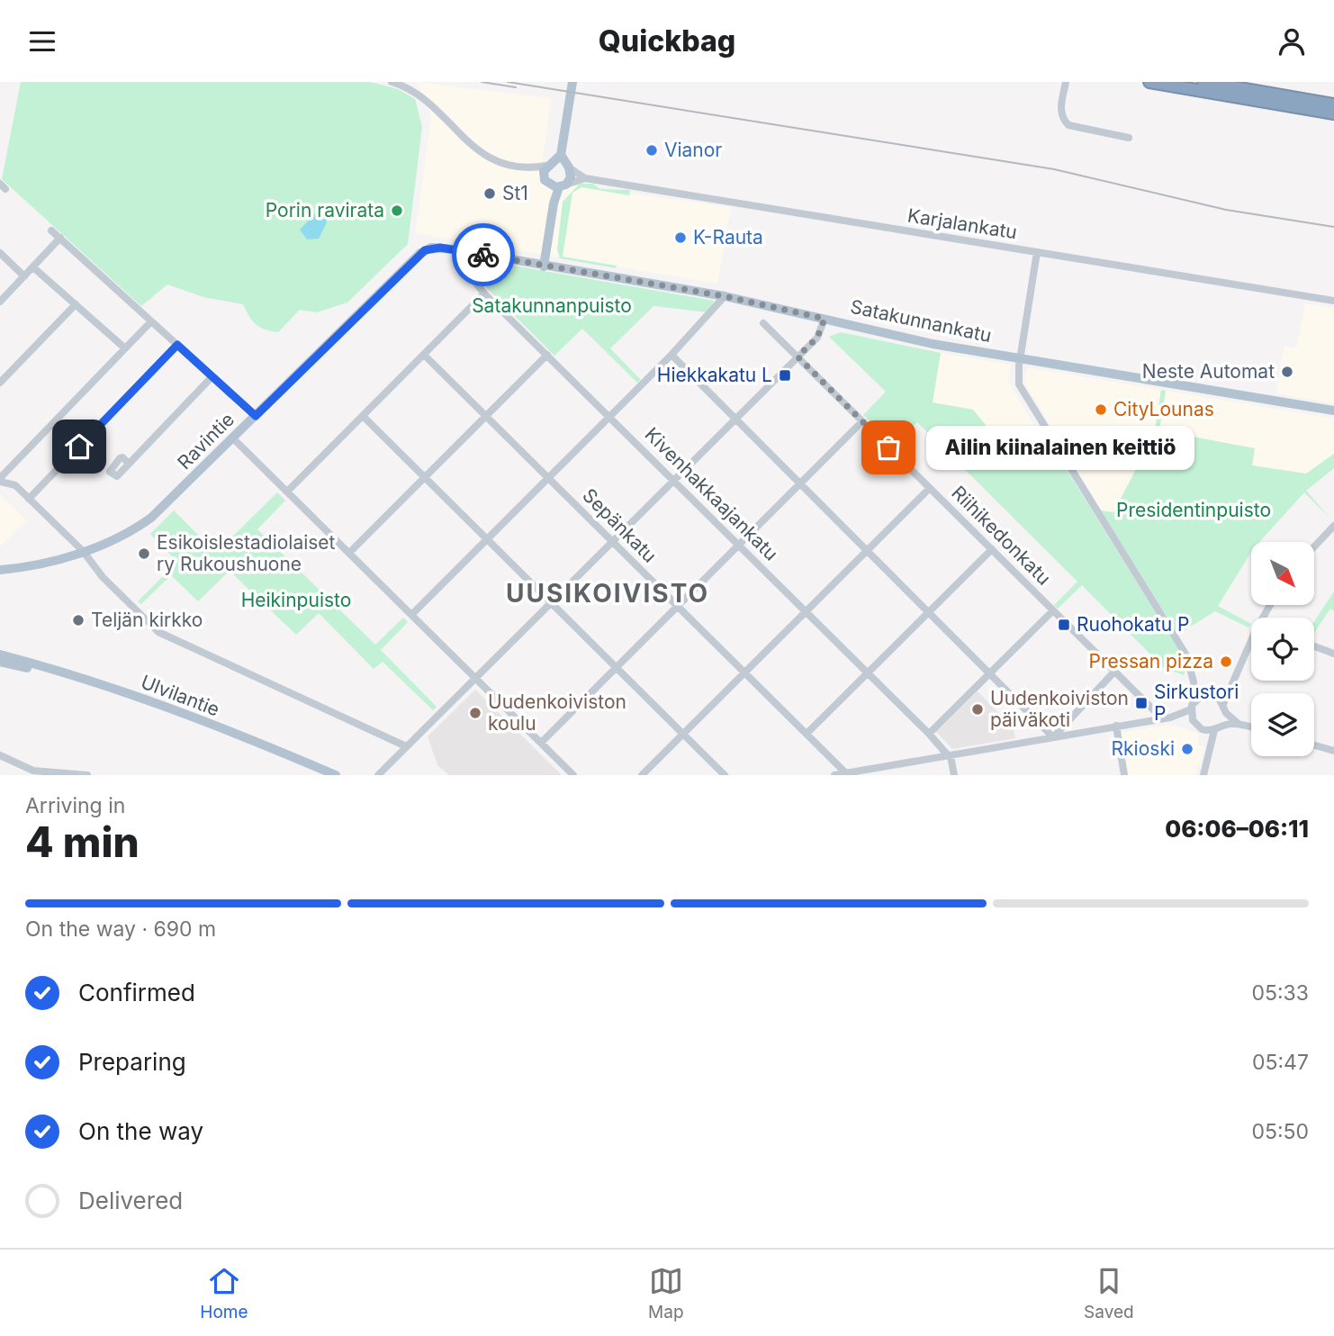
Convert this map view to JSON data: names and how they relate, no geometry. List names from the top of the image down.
{
  "streets": {
    "main road": ["Satakunnankatu", "Ravintie", "Ulvilantie"],
    "street": [
      "Karjalankatu",
      "Kivenhakkaajankatu",
      "Sepänkatu",
      "Riihikedonkatu"
    ]
  },
  "crossings": [
    ["Satakunnankatu", "Ravintie"],
    ["Satakunnankatu", "Kivenhakkaajankatu"],
    ["Ravintie", "Kivenhakkaajankatu"]
  ],
  "districts": ["UUSIKOIVISTO"],
  "parks": ["Satakunnanpuisto", "Presidentinpuisto", "Heikinpuisto"],
  "places": {
    "other": [
      "Vianor",
      "St1",
      "Porin ravirata",
      "K-Rauta",
      "Neste Automat",
      "CityLounas",
      "Ailin kiinalainen keittiö",
      "Esikoislestadiolaiset ry Rukoushuone",
      "Teljän kirkko",
      "Pressan pizza",
      "Uudenkoiviston päiväkoti",
      "Uudenkoiviston koulu",
      "Rkioski"
    ],
    "transit": ["Hiekkakatu L", "Ruohokatu P", "Sirkustori P"]
  },
  "north": "bottom right",
  "page": {
    "header": "Quickbag",
    "bubble": "Ailin kiinalainen keittiö",
    "heading": ["4 min", "Arriving in", "06:06–06:11"],
    "bar": "On the way · 690 m",
    "list": [
      ["Confirmed", "05:33"],
      ["Preparing", "05:47"],
      ["On the way", "05:50"],
      "Delivered"
    ],
    "tabs": ["Home", "Map", "Saved"]
  }
}
